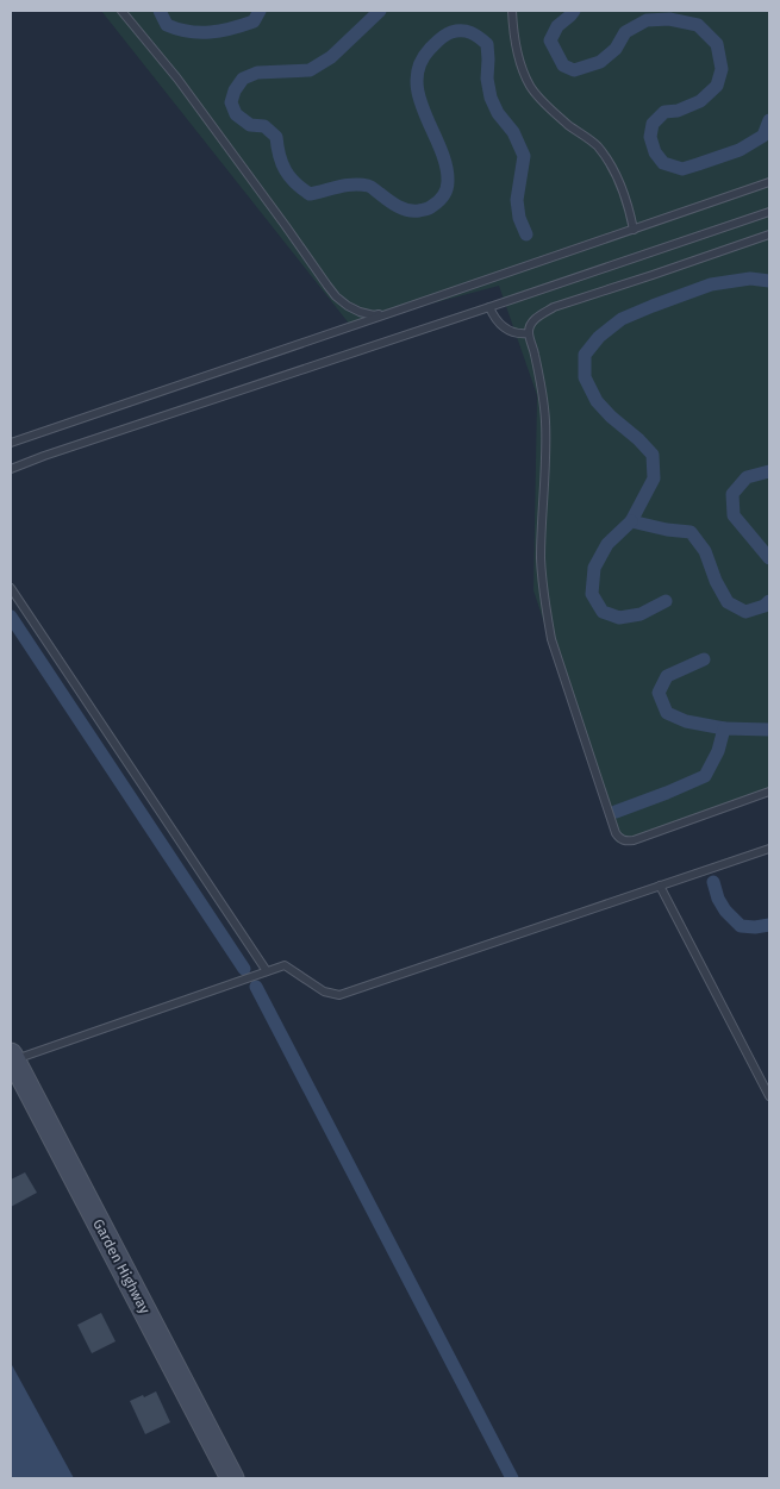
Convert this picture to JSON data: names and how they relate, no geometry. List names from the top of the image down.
{
  "streets": {
    "main road": ["Garden Highway"]
  }
}
